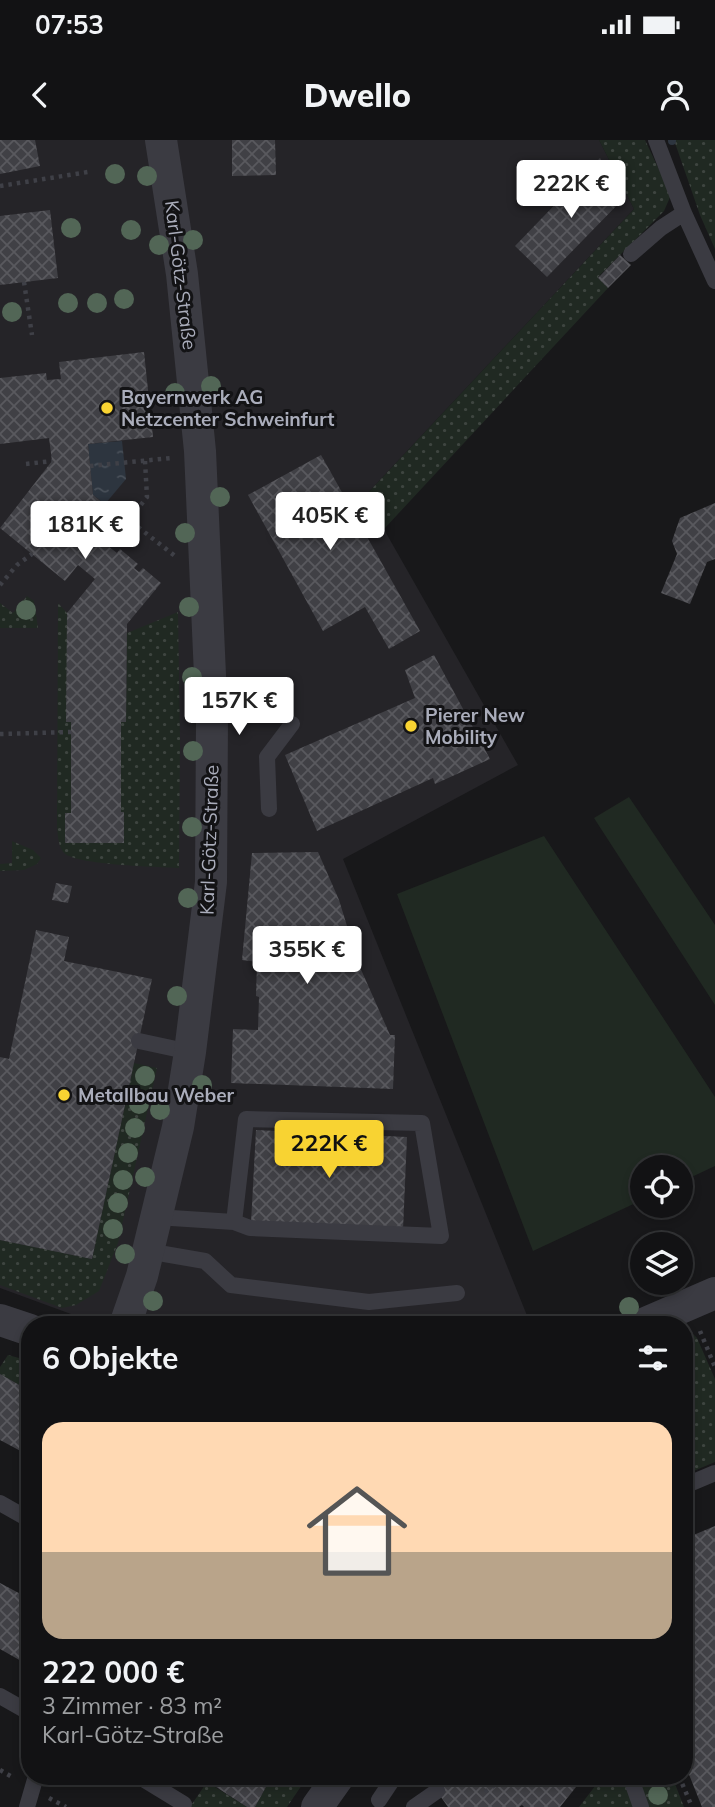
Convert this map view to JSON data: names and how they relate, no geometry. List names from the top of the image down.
{
  "streets": {
    "street": ["Karl-Götz-Straße"]
  },
  "places": ["Bayernwerk AG Netzcenter Schweinfurt", "Pierer New Mobility", "Metallbau Weber"],
  "page": {
    "status": "07:53",
    "header": "Dwello",
    "price": [
      "222K €",
      "405K €",
      "181K €",
      "157K €",
      "355K €",
      "222K €"
    ],
    "heading": "6 Objekte",
    "list": [
      {
        "name": "222 000 €",
        "note": "3 Zimmer · 83 m² · Karl-Götz-Straße"
      }
    ]
  }
}
